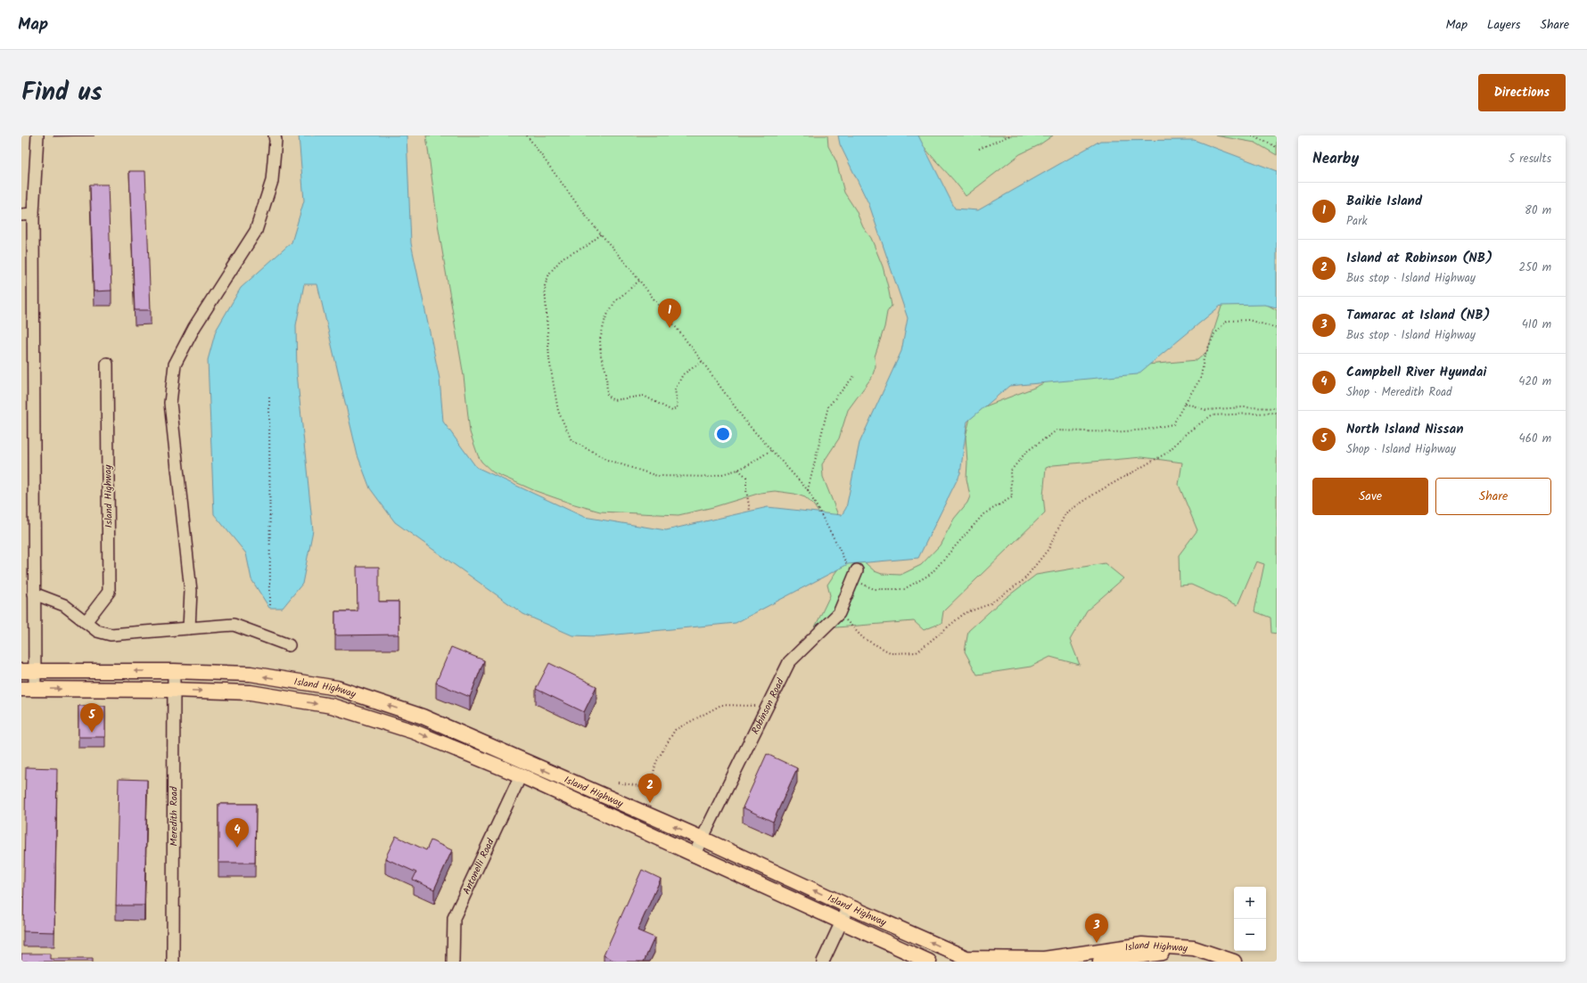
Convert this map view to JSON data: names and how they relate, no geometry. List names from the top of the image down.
{
  "streets": {
    "main road": ["Island Highway"],
    "street": ["Robinson Road", "Meredith Road", "Antonelli Road"]
  },
  "crossings": [
    ["Island Highway", "Robinson Road"],
    ["Island Highway", "Meredith Road"],
    ["Island Highway", "Antonelli Road"]
  ],
  "page": {
    "header": "Map",
    "nav": ["Map", "Layers", "Share"],
    "title": "Find us",
    "buttons": [
      "Directions",
      ["Save", "Share"]
    ],
    "heading": ["Nearby", "5 results"],
    "list": [
      {
        "mark": "1",
        "name": "Baikie Island",
        "note": "Park",
        "value": "80 m"
      },
      {
        "mark": "2",
        "name": "Island at Robinson (NB)",
        "note": "Bus stop · Island Highway",
        "value": "250 m"
      },
      {
        "mark": "3",
        "name": "Tamarac at Island (NB)",
        "note": "Bus stop · Island Highway",
        "value": "410 m"
      },
      {
        "mark": "4",
        "name": "Campbell River Hyundai",
        "note": "Shop · Meredith Road",
        "value": "420 m"
      },
      {
        "mark": "5",
        "name": "North Island Nissan",
        "note": "Shop · Island Highway",
        "value": "460 m"
      }
    ],
    "pins": [
      "1",
      "5",
      "2",
      "4",
      "3"
    ],
    "map_buttons": ["+", "−"]
  }
}
